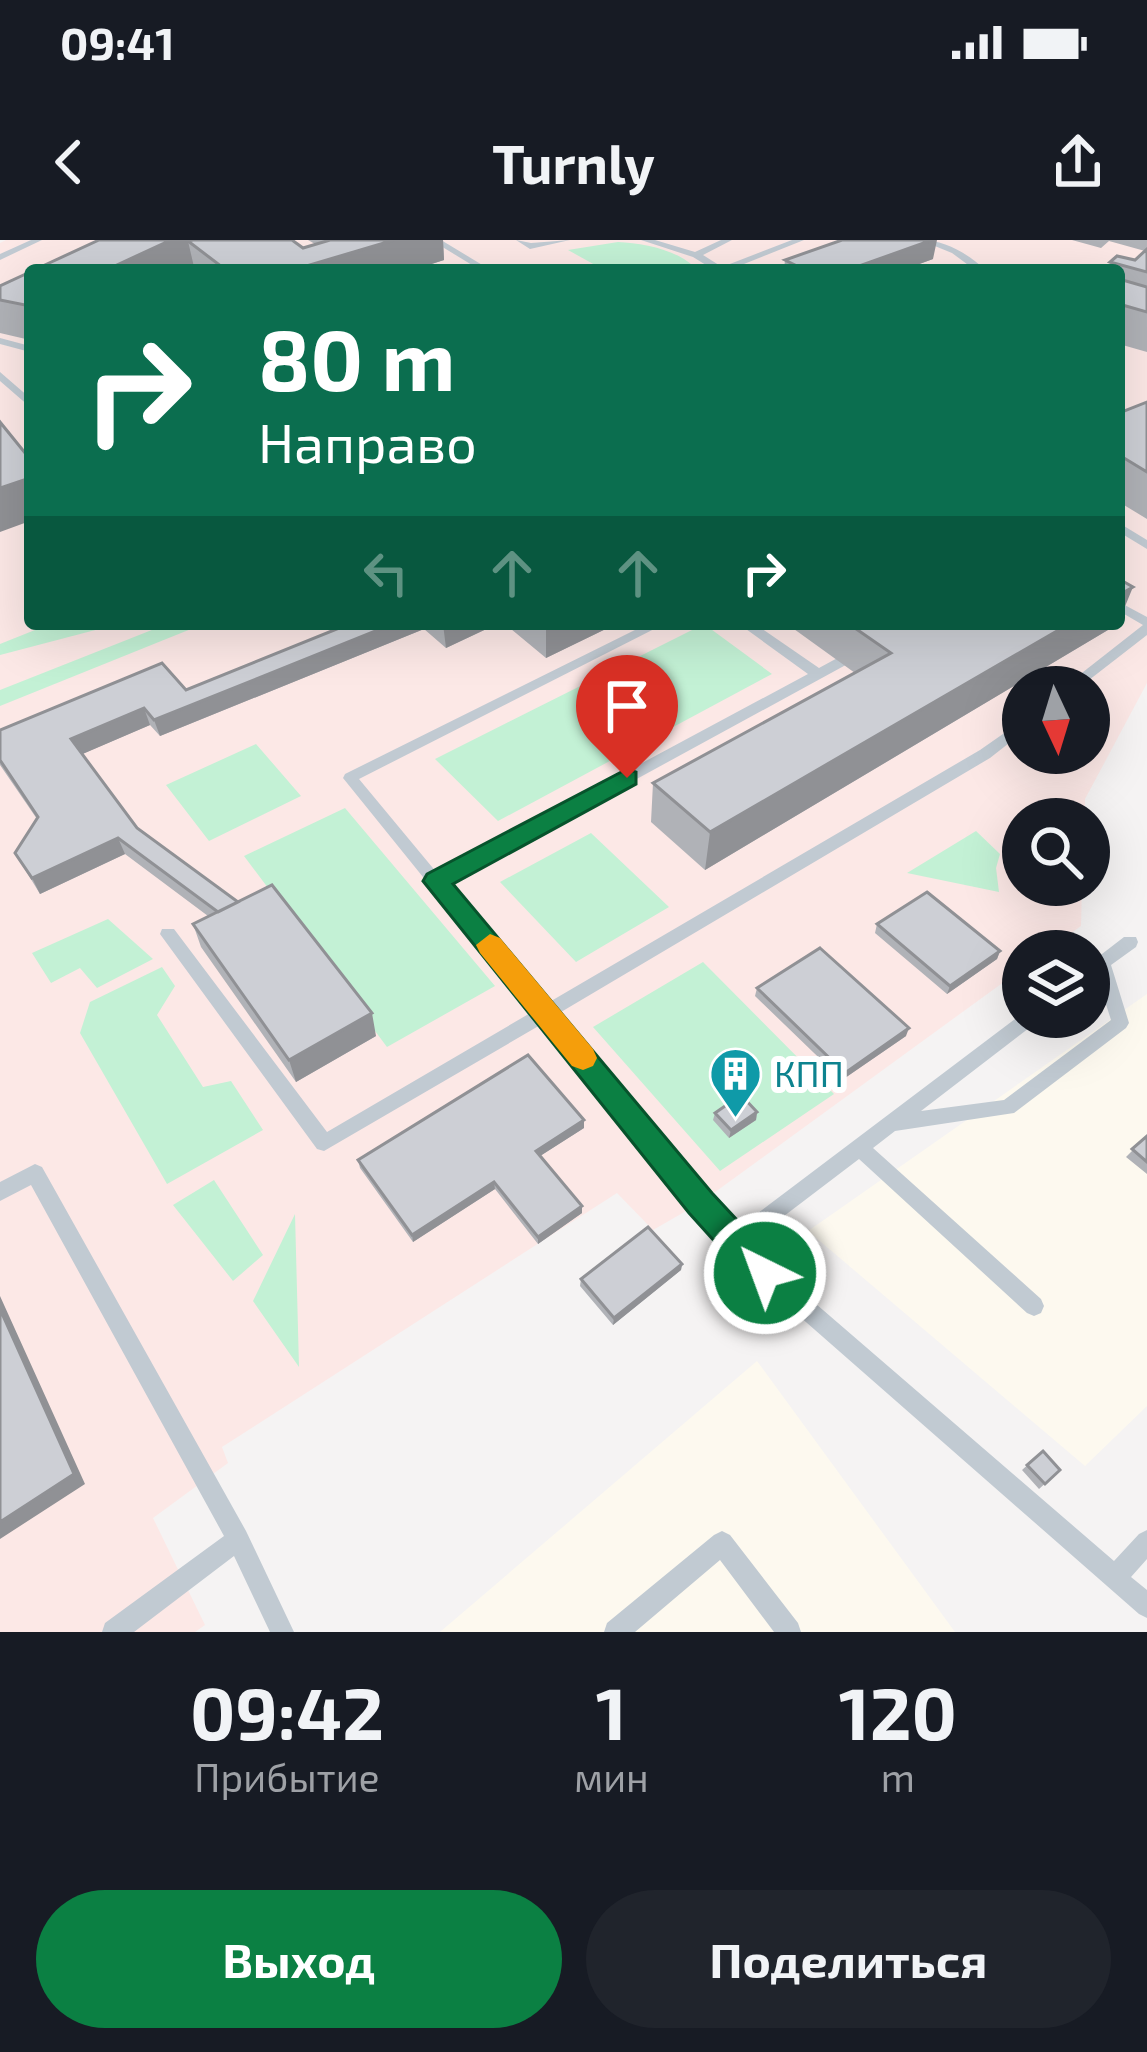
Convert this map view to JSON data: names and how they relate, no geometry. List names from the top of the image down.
{
  "places": {
    "building": ["КПП"]
  },
  "north": "bottom",
  "page": {
    "status": "09:41",
    "header": "Turnly",
    "turn": ["80 m", "Направо"],
    "eta": [
      "09:42",
      "Прибытие",
      "1",
      "мин",
      "120",
      "m"
    ],
    "buttons": ["Выход", "Поделиться"]
  }
}
